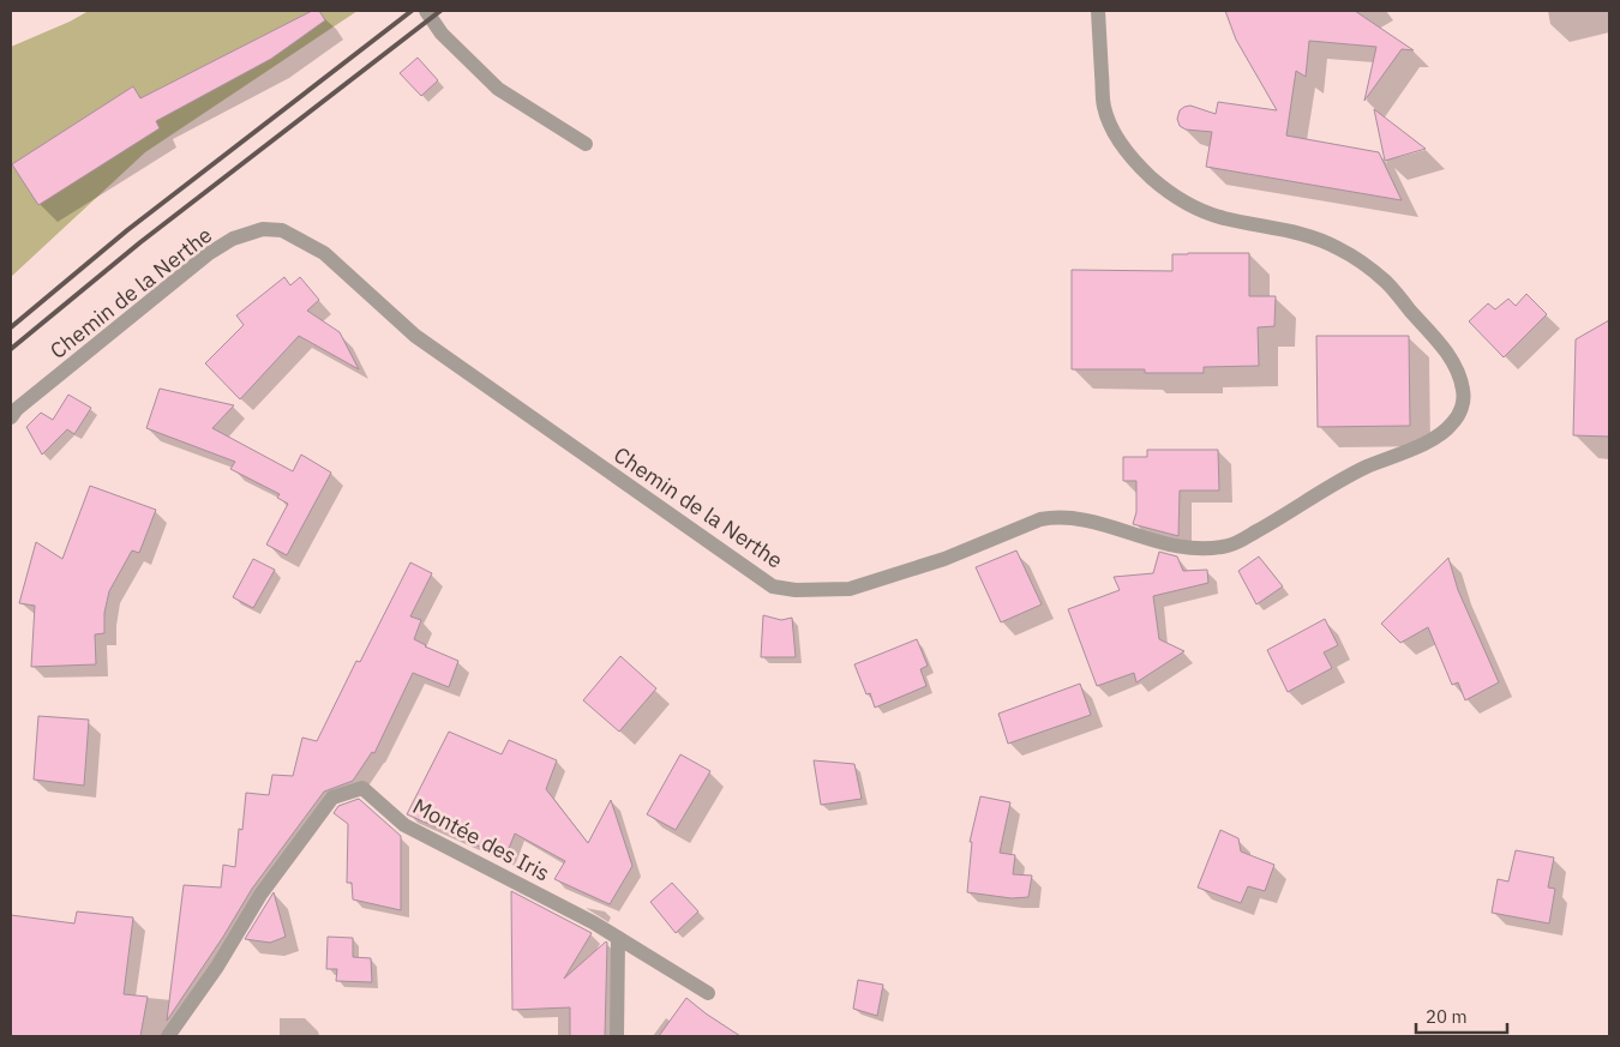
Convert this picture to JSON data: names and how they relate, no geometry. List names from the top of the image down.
{
  "streets": {
    "street": ["Chemin de la Nerthe", "Montée des Iris"]
  },
  "scale_bar": "20 m"
}
